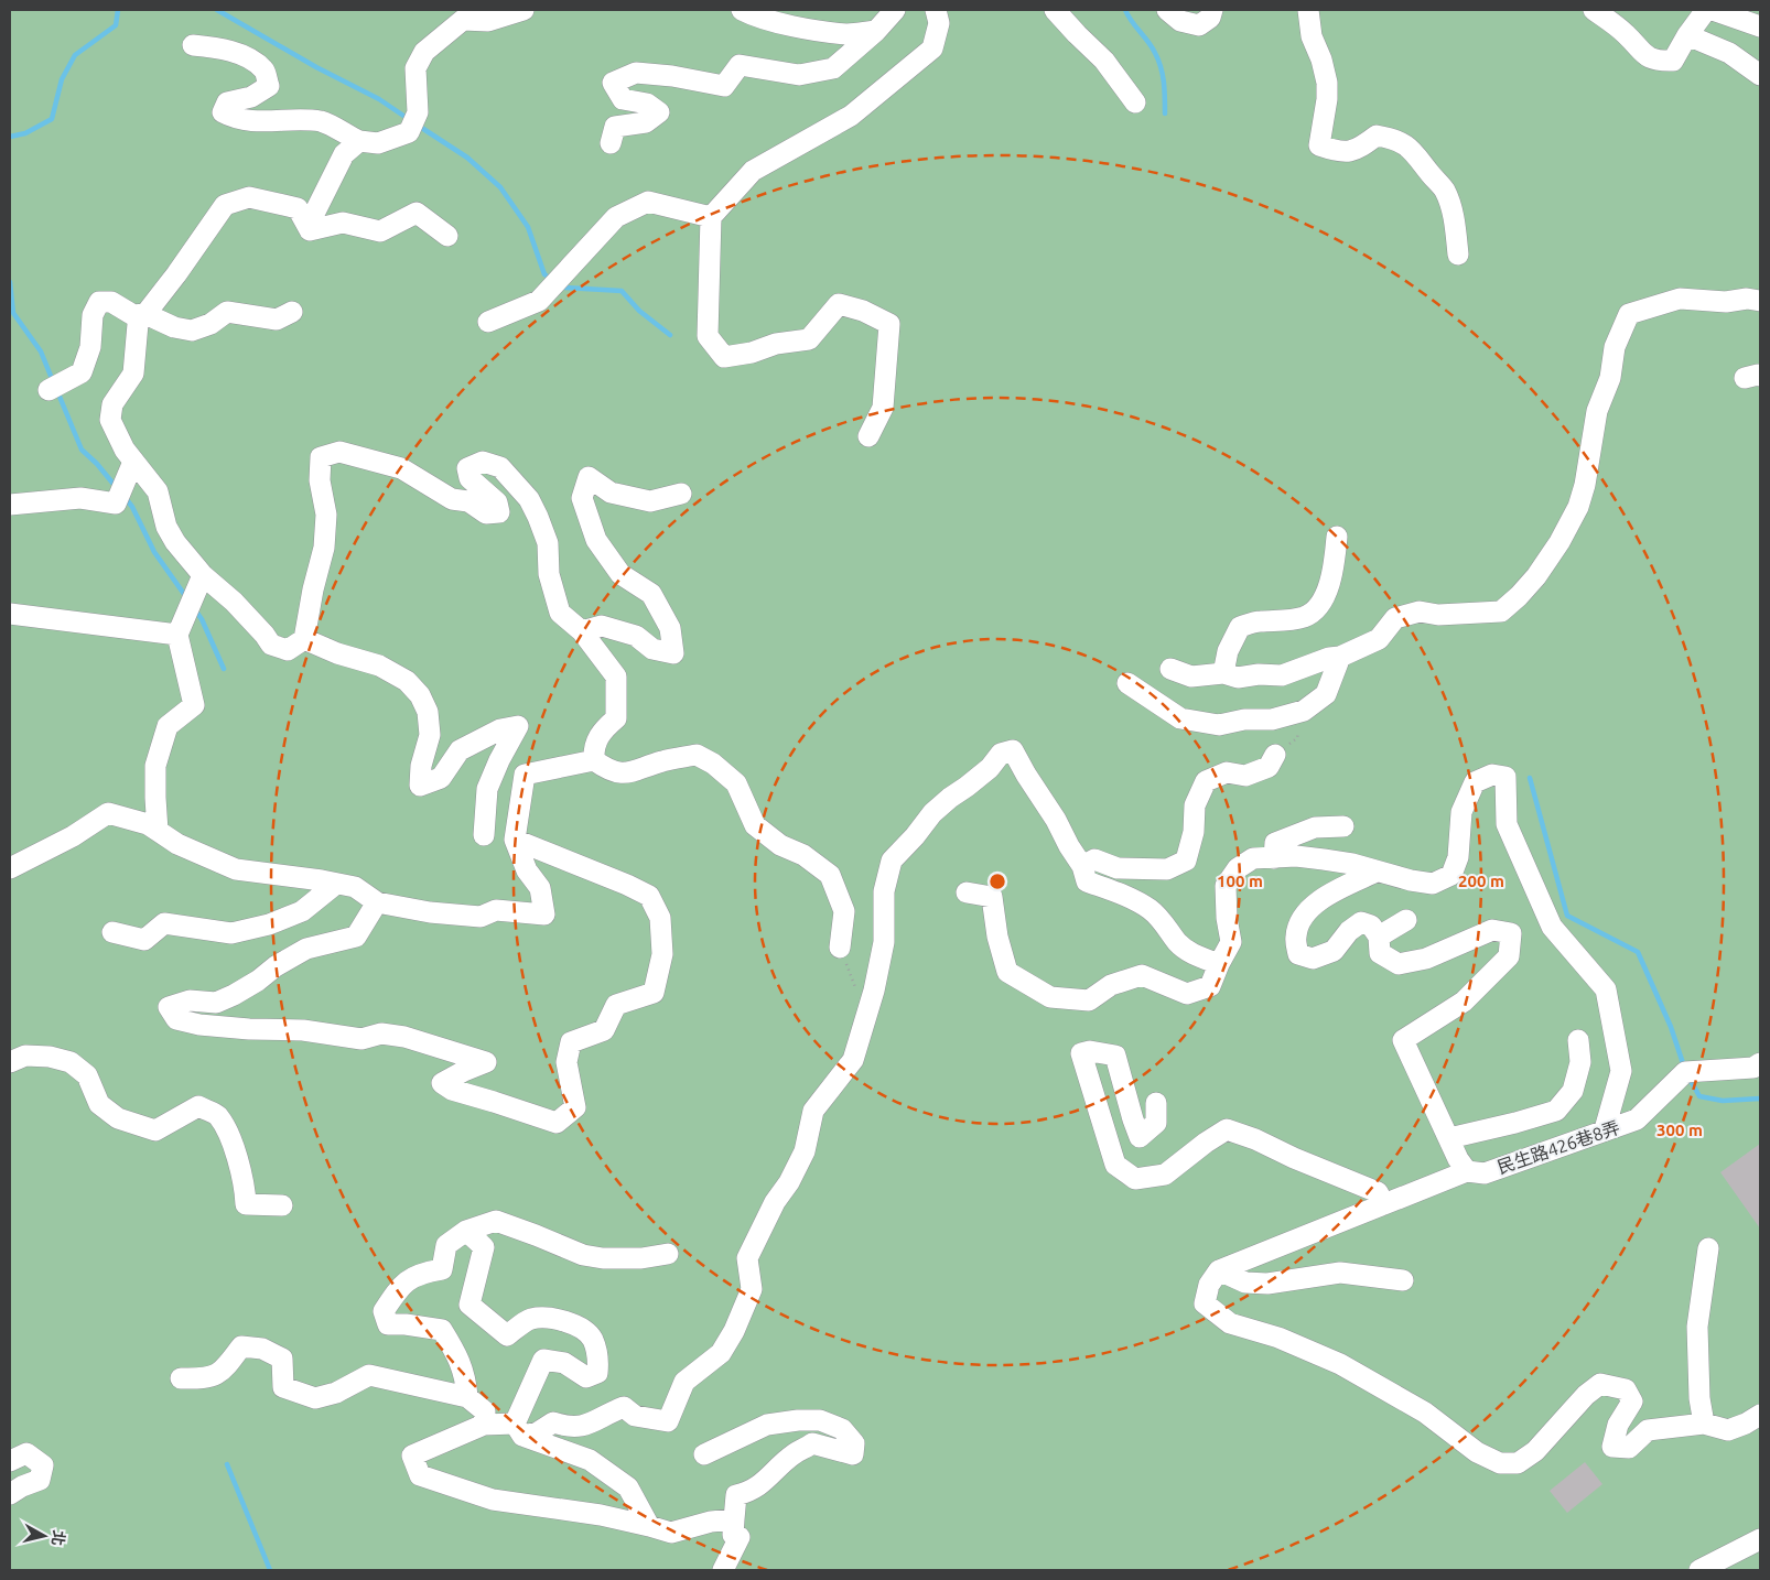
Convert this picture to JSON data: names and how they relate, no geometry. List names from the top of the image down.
{
  "streets": {
    "street": ["民生路426巷8弄"]
  },
  "north": "right",
  "rings": ["100 m", "200 m", "300 m"]
}
